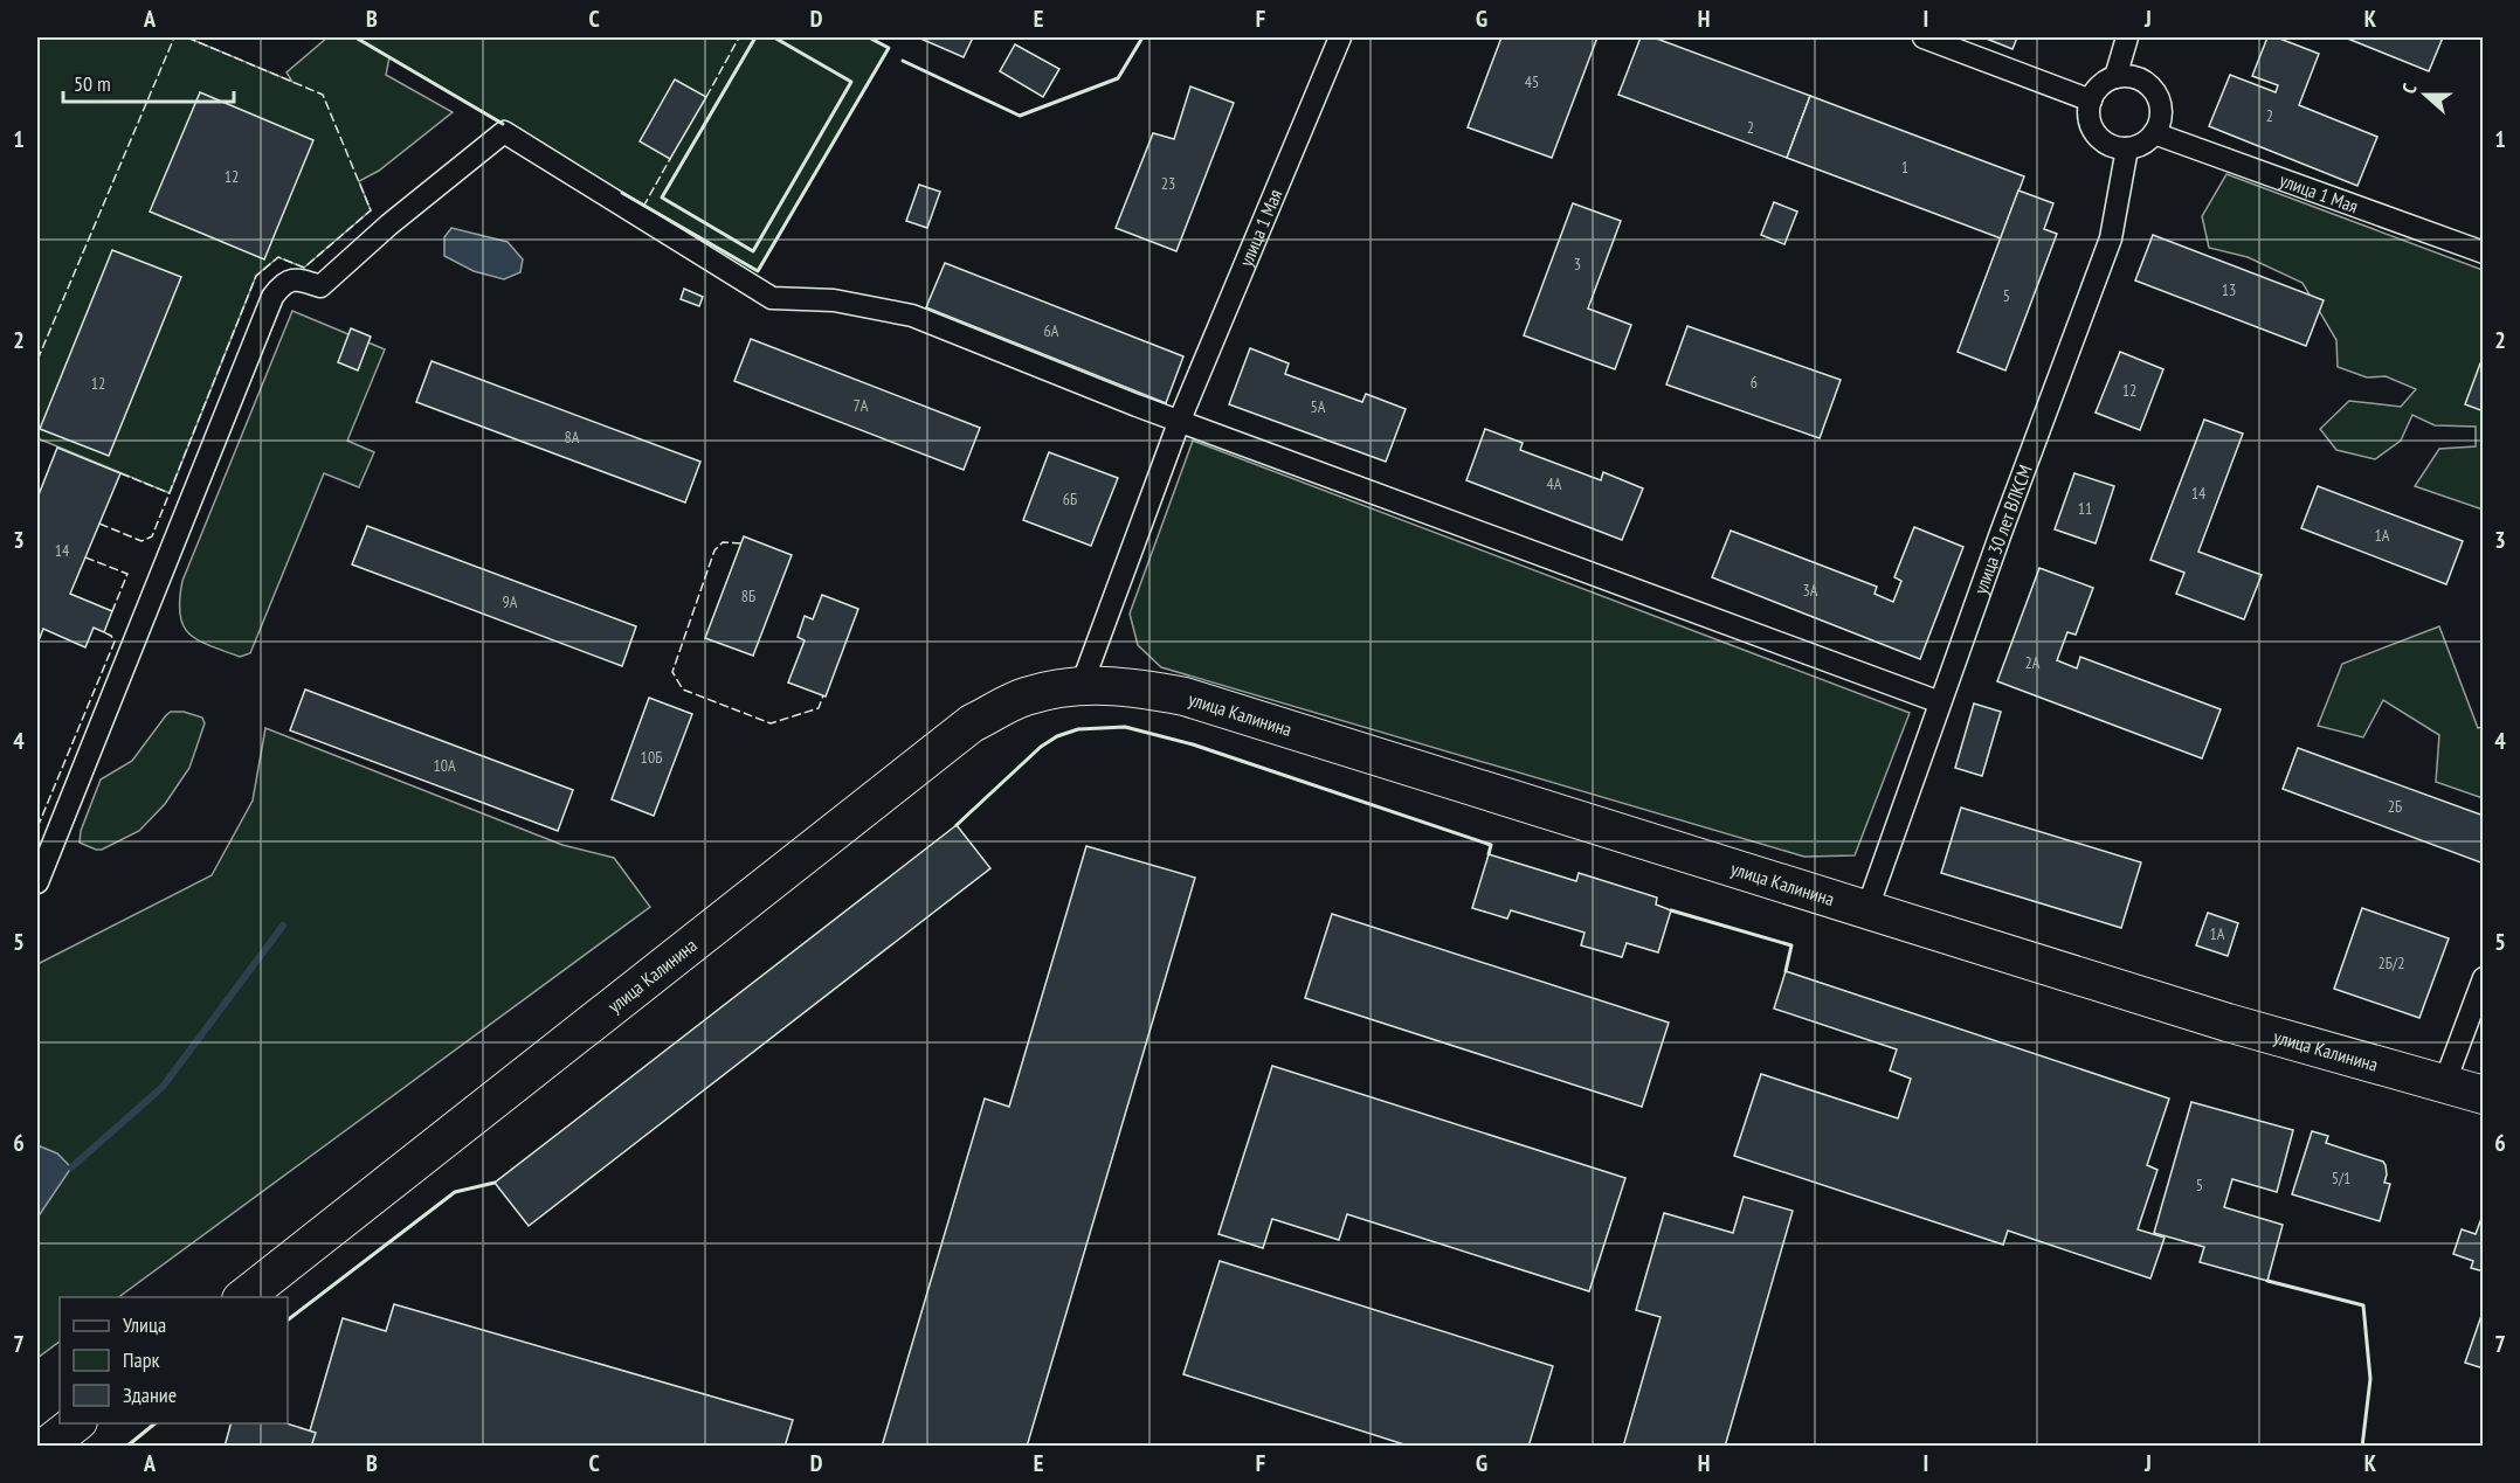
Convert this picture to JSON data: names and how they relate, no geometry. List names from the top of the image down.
{
  "streets": {
    "highway": ["улица Калинина"],
    "street": ["улица 1 Мая", "улица 30 лет ВЛКСМ"]
  },
  "crossings": [
    ["улица 1 Мая", "улица 30 лет ВЛКСМ"],
    ["улица 30 лет ВЛКСМ", "улица Калинина"]
  ],
  "house_numbers": [
    "45",
    "2",
    "2",
    "1",
    "12",
    "23",
    "3",
    "13",
    "5",
    "6А",
    "6",
    "12",
    "12",
    "7А",
    "5А",
    "8А",
    "4А",
    "14",
    "6Б",
    "11",
    "1А",
    "14",
    "3А",
    "8Б",
    "9А",
    "2А",
    "10Б",
    "10А",
    "2Б",
    "1А",
    "2Б/2",
    "5/1",
    "5"
  ],
  "legend": ["Улица", "Парк", "Здание"],
  "scale_bar": "50 m",
  "north": "left",
  "grid": {
    "columns": [
      "A",
      "B",
      "C",
      "D",
      "E",
      "F",
      "G",
      "H",
      "I",
      "J",
      "K"
    ],
    "rows": [
      "1",
      "2",
      "3",
      "4",
      "5",
      "6",
      "7"
    ]
  }
}
